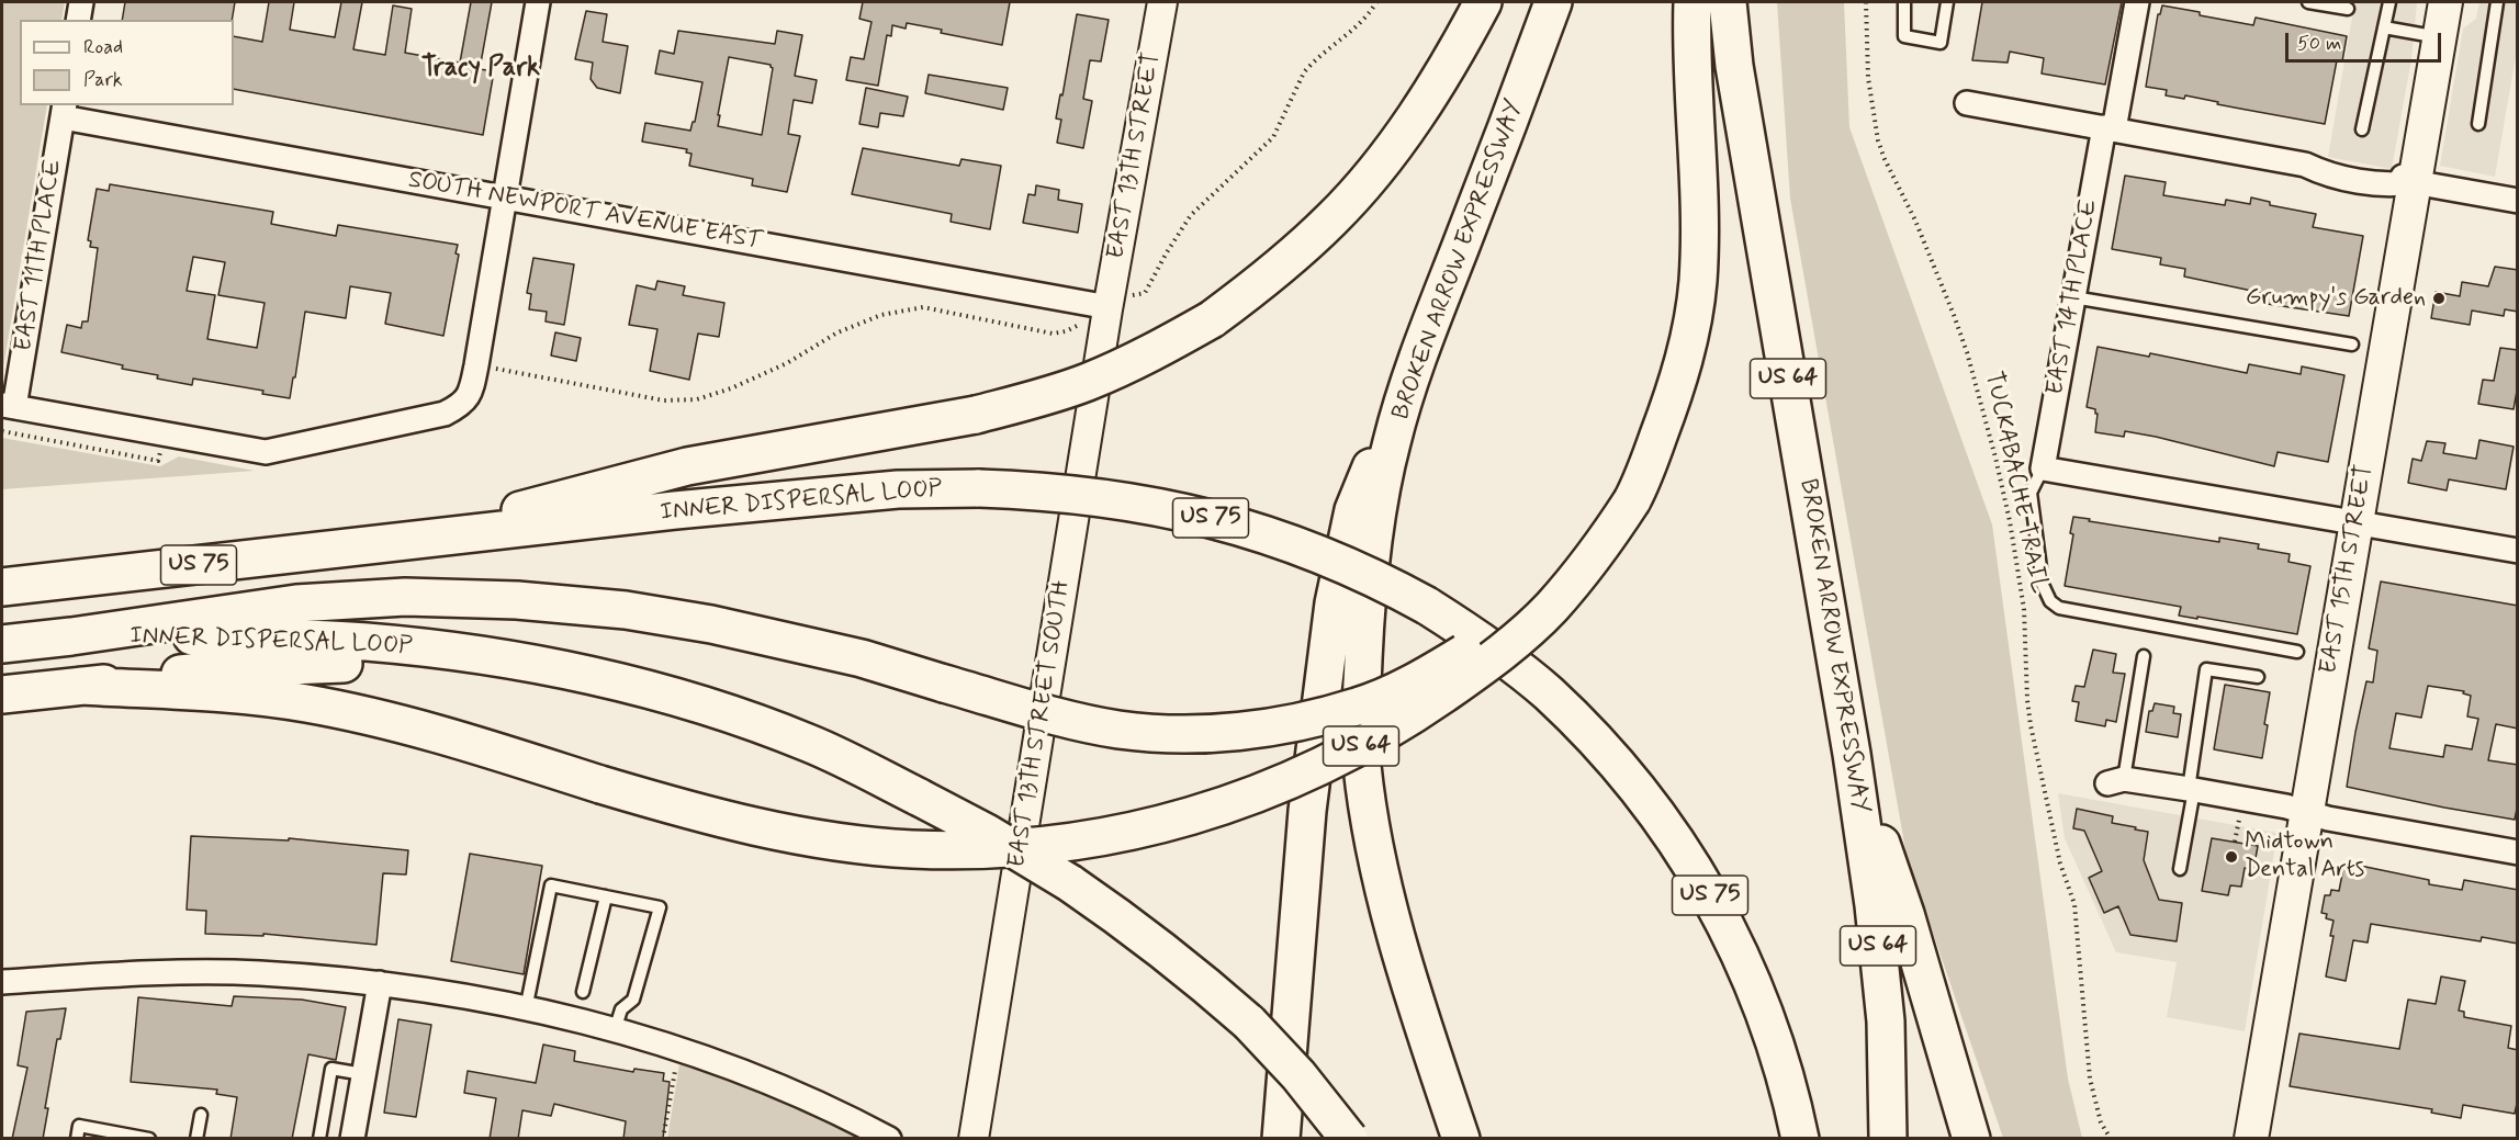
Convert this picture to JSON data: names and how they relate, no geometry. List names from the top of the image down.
{
  "streets": {
    "highway": [
      "BROKEN ARROW EXPRESSWAY",
      "US 64",
      "INNER DISPERSAL LOOP",
      "US 75"
    ],
    "main road": ["EAST 15TH STREET"],
    "street": [
      "EAST 13TH STREET",
      "SOUTH NEWPORT AVENUE EAST",
      "EAST 11TH PLACE",
      "EAST 14TH PLACE",
      "EAST 13TH STREET SOUTH"
    ],
    "path": ["TUCKABACHE TRAIL"]
  },
  "crossings": [
    ["EAST 13TH STREET", "SOUTH NEWPORT AVENUE EAST"],
    ["EAST 13TH STREET", "EAST 13TH STREET SOUTH"],
    ["SOUTH NEWPORT AVENUE EAST", "EAST 11TH PLACE"],
    ["SOUTH NEWPORT AVENUE EAST", "EAST 13TH STREET SOUTH"],
    ["INNER DISPERSAL LOOP", "US 75"]
  ],
  "districts": ["Tracy Park"],
  "places": ["Grumpy's Garden", "Midtown Dental Arts"],
  "legend": ["Road", "Park"],
  "scale_bar": "50 m"
}
